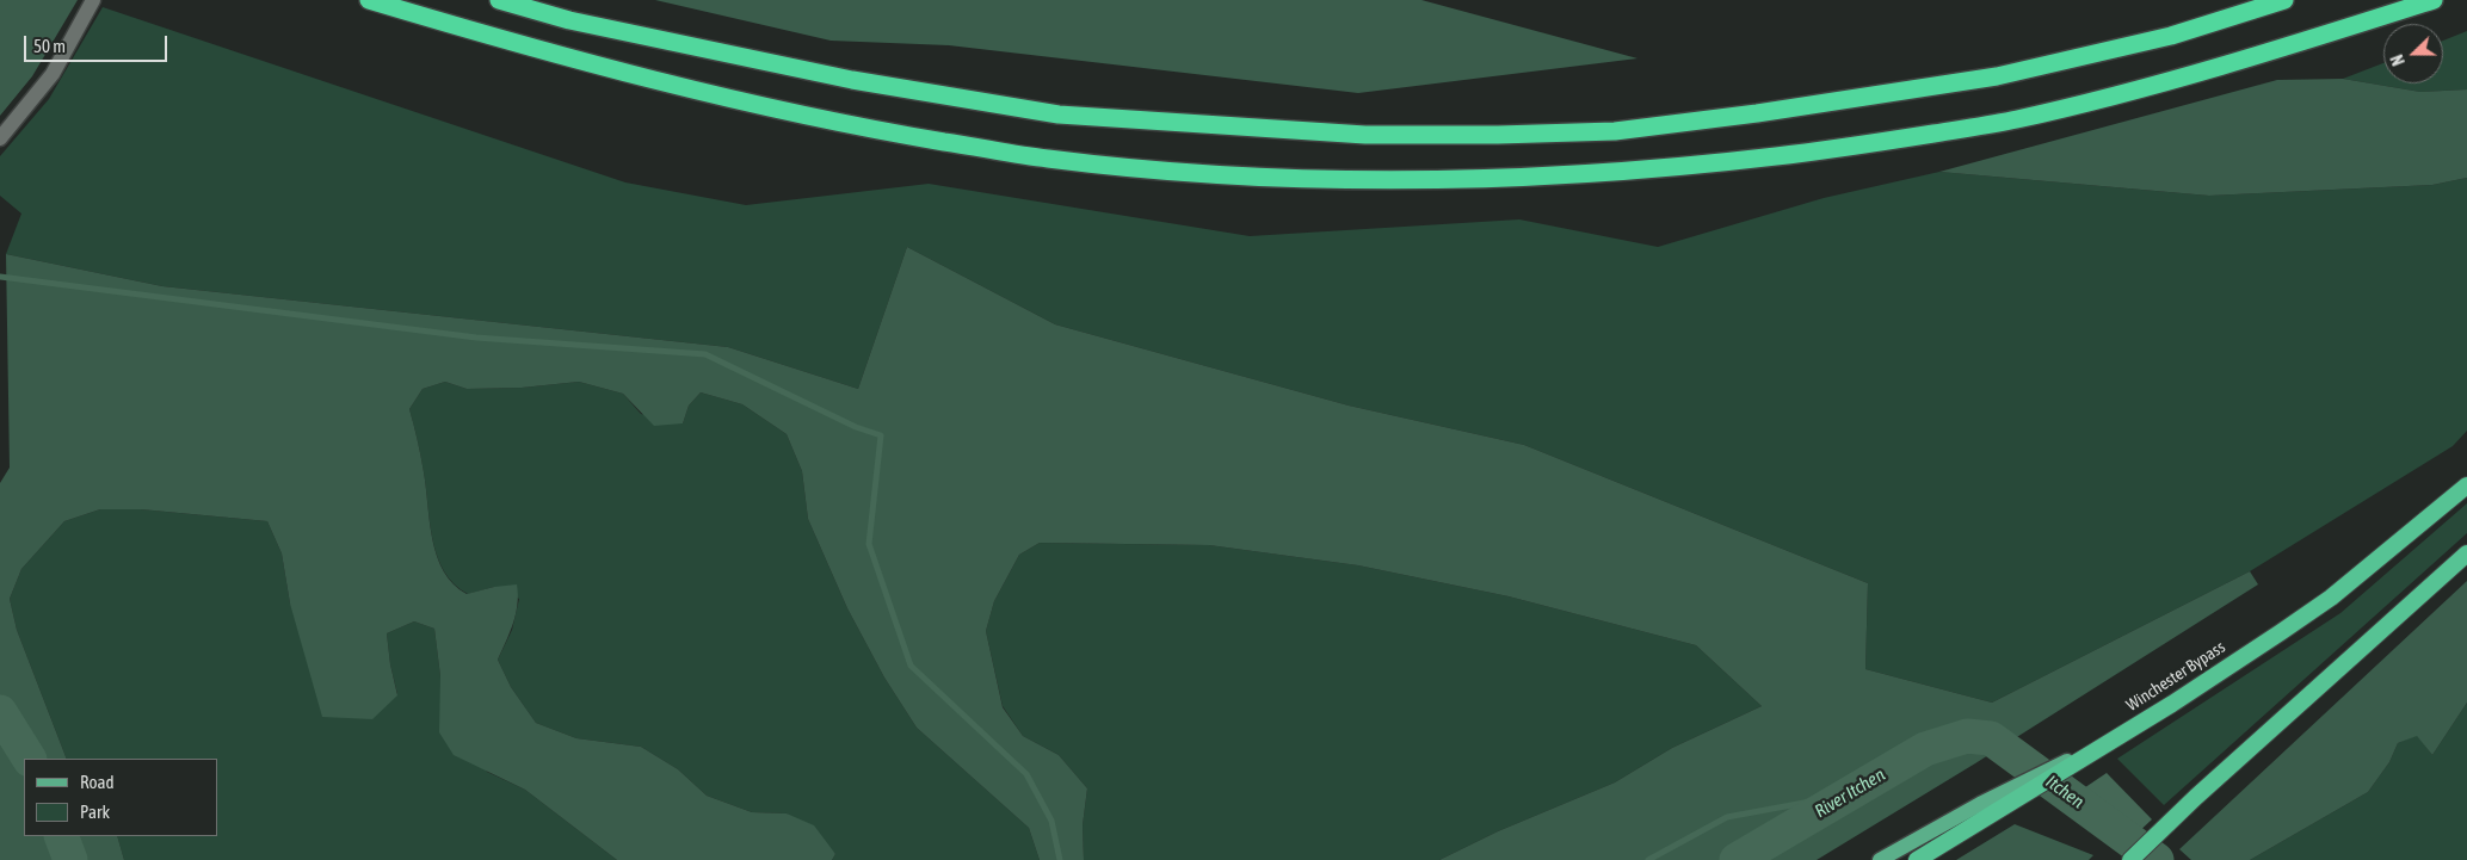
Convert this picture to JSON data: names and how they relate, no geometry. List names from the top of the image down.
{
  "streets": {
    "highway": ["Winchester Bypass"]
  },
  "water": ["Itchen", "River Itchen"],
  "legend": ["Road", "Park"],
  "scale_bar": "50 m",
  "north": "left"
}
